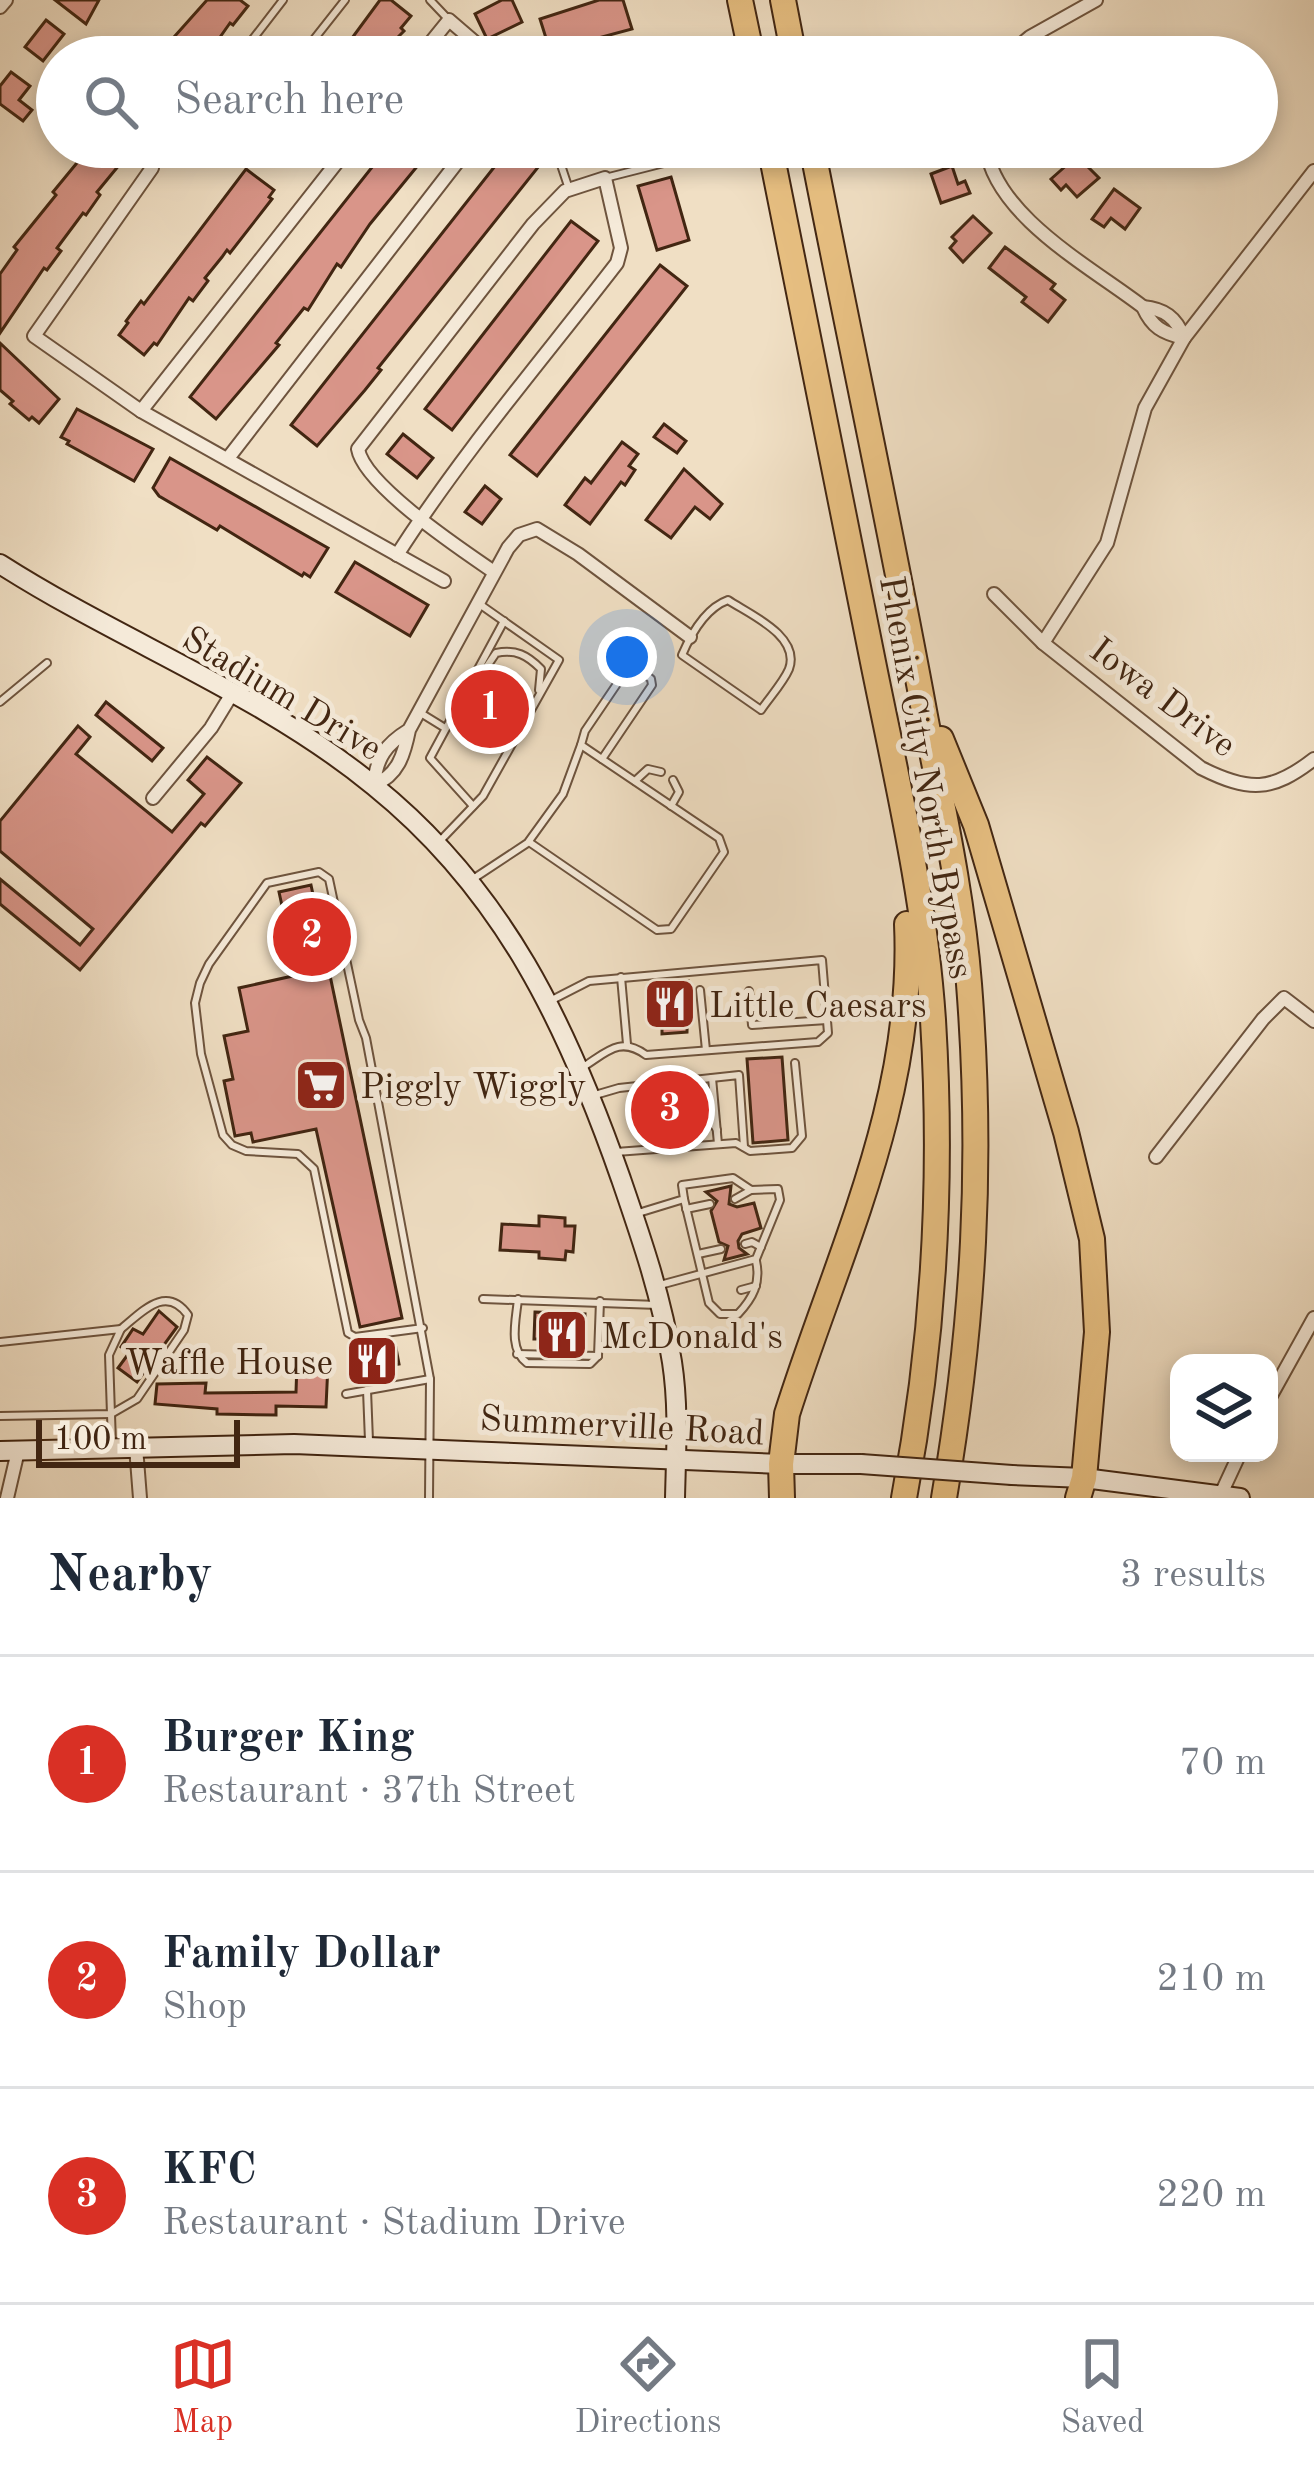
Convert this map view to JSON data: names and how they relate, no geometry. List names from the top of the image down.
{
  "streets": {
    "highway": ["Phenix City North Bypass"],
    "street": ["Stadium Drive", "Iowa Drive", "Summerville Road"]
  },
  "crossings": [
    ["Stadium Drive", "Summerville Road"]
  ],
  "places": {
    "restaurant": ["Little Caesars", "McDonald's", "Waffle House"],
    "supermarket": ["Piggly Wiggly"]
  },
  "scale_bar": "100 m",
  "page": {
    "search": "Search here",
    "pins": ["1", "2", "3"],
    "scale": "100 m",
    "heading": ["Nearby", "3 results"],
    "list": [
      {
        "mark": "1",
        "name": "Burger King",
        "note": "Restaurant · 37th Street",
        "value": "70 m"
      },
      {
        "mark": "2",
        "name": "Family Dollar",
        "note": "Shop",
        "value": "210 m"
      },
      {
        "mark": "3",
        "name": "KFC",
        "note": "Restaurant · Stadium Drive",
        "value": "220 m"
      }
    ],
    "nav": ["Map", "Directions", "Saved"]
  }
}
